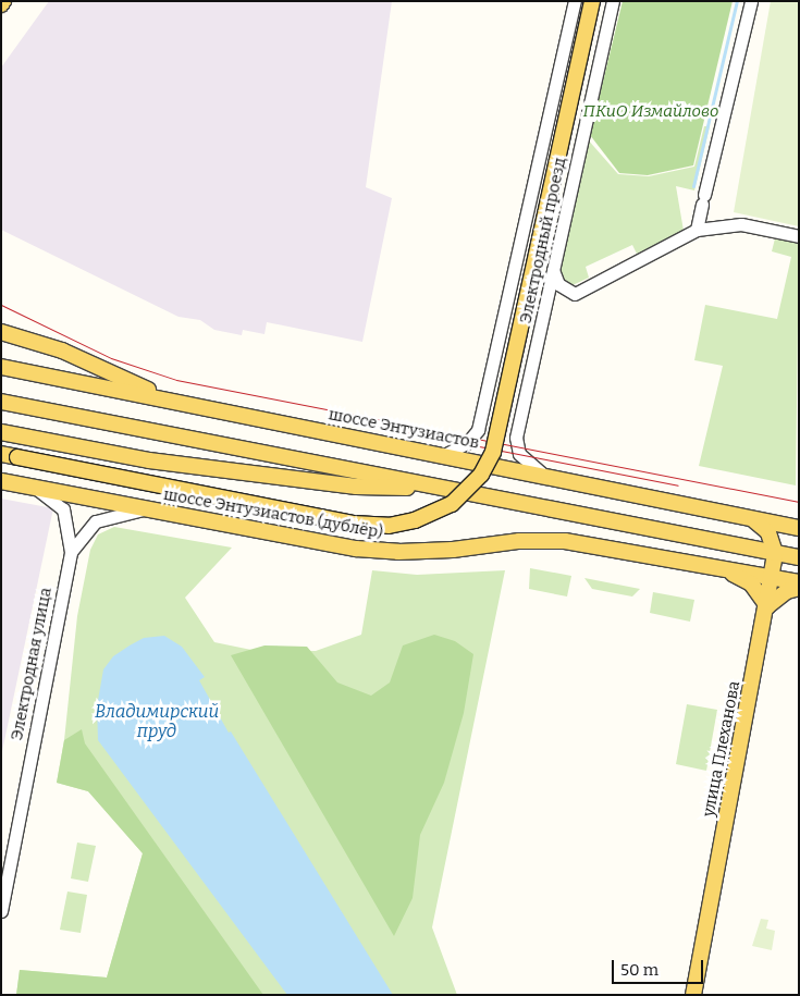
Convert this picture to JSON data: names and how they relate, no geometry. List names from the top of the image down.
{
  "streets": {
    "main road": ["шоссе Энтузиастов", "шоссе Энтузиастов (дублёр)", "улица Плеханова"],
    "street": ["Электродный проезд", "Электродная улица"]
  },
  "crossings": [
    ["Электродный проезд", "шоссе Энтузиастов"],
    ["шоссе Энтузиастов (дублёр)", "Электродная улица"],
    ["шоссе Энтузиастов (дублёр)", "улица Плеханова"]
  ],
  "water": ["Владимирский пруд"],
  "parks": ["ПКиО Измайлово"],
  "scale_bar": "50 m"
}
